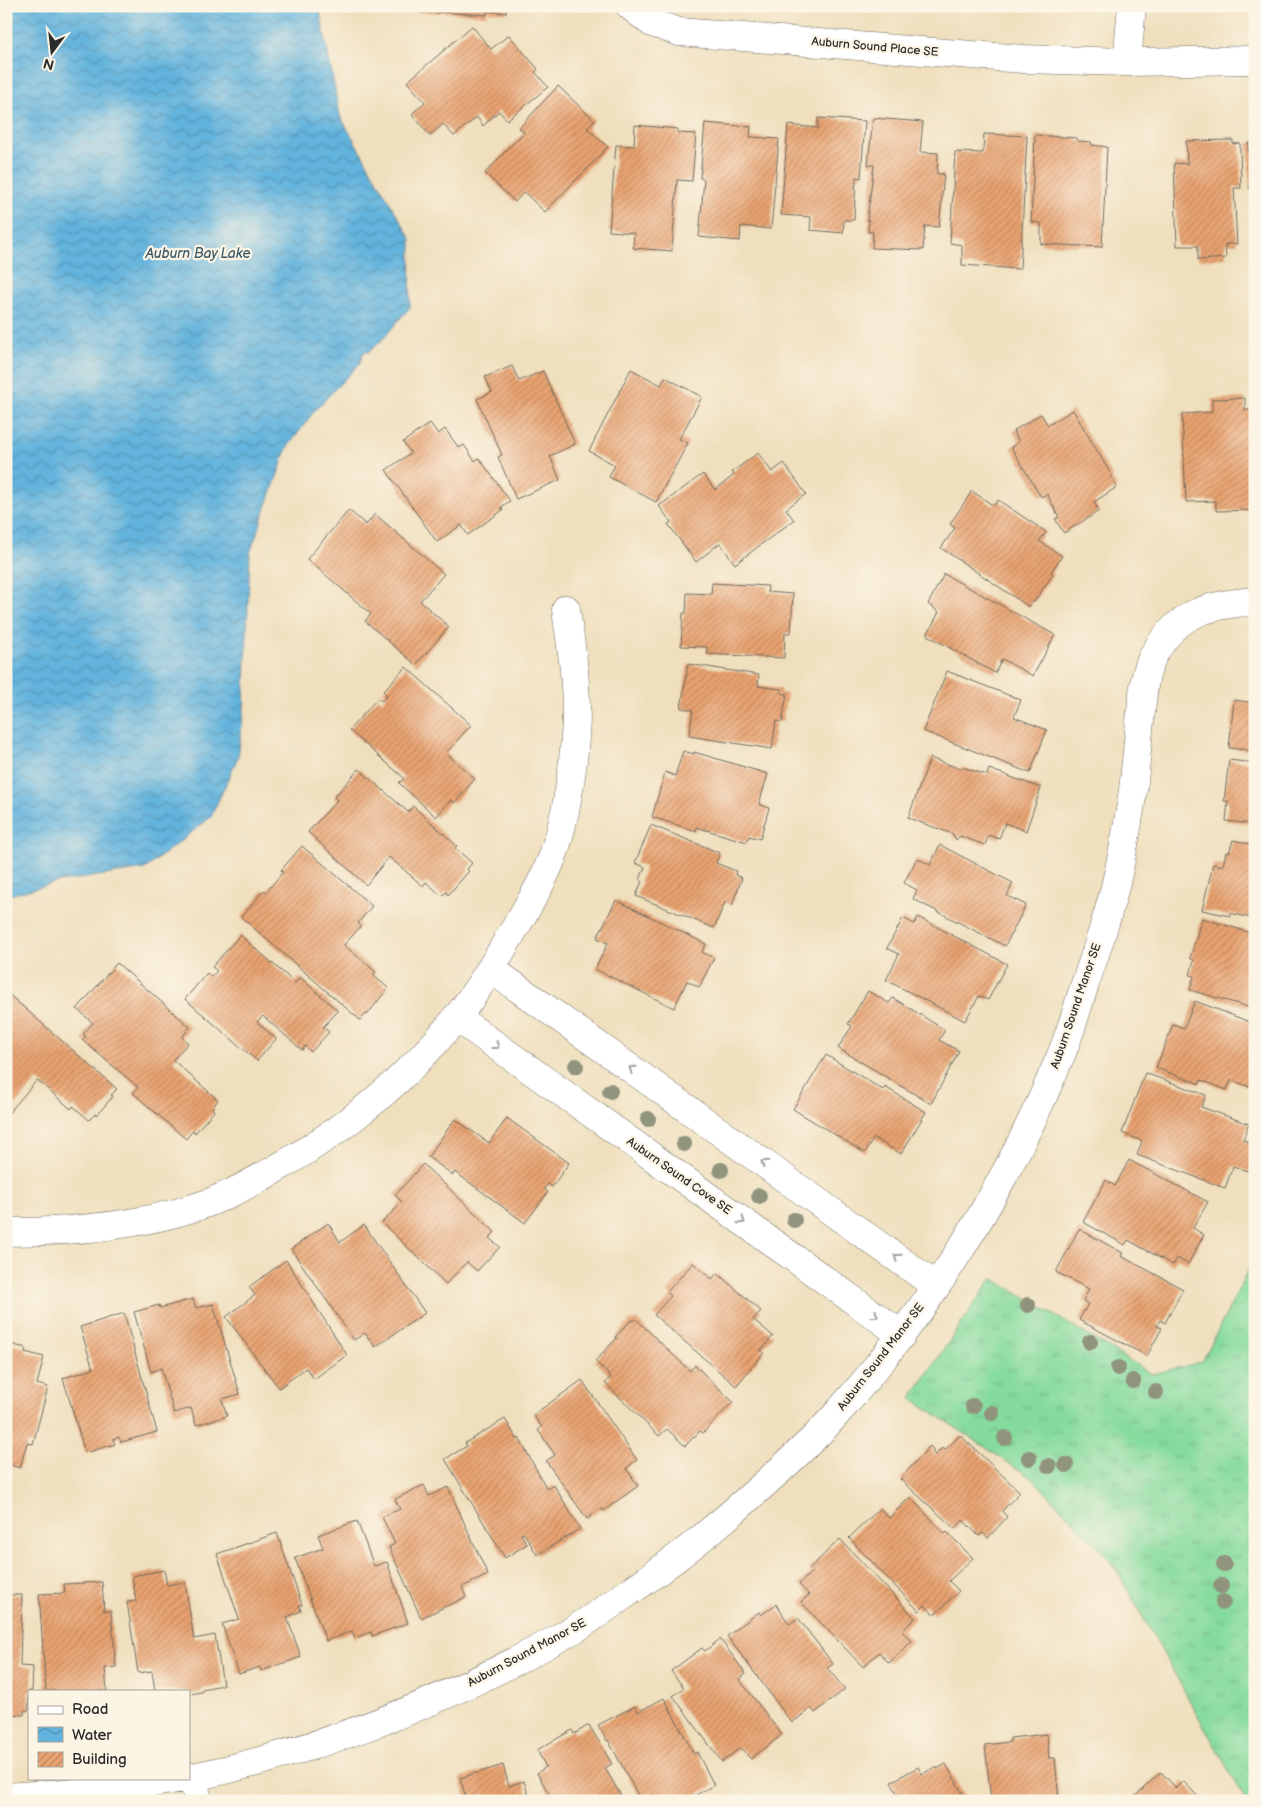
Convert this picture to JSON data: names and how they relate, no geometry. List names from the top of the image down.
{
  "streets": {
    "street": ["Auburn Sound Place SE", "Auburn Sound Manor SE", "Auburn Sound Cove SE"]
  },
  "crossings": [
    ["Auburn Sound Manor SE", "Auburn Sound Cove SE"]
  ],
  "water": ["Auburn Bay Lake"],
  "legend": ["Road", "Water", "Building"],
  "north": "bottom"
}
